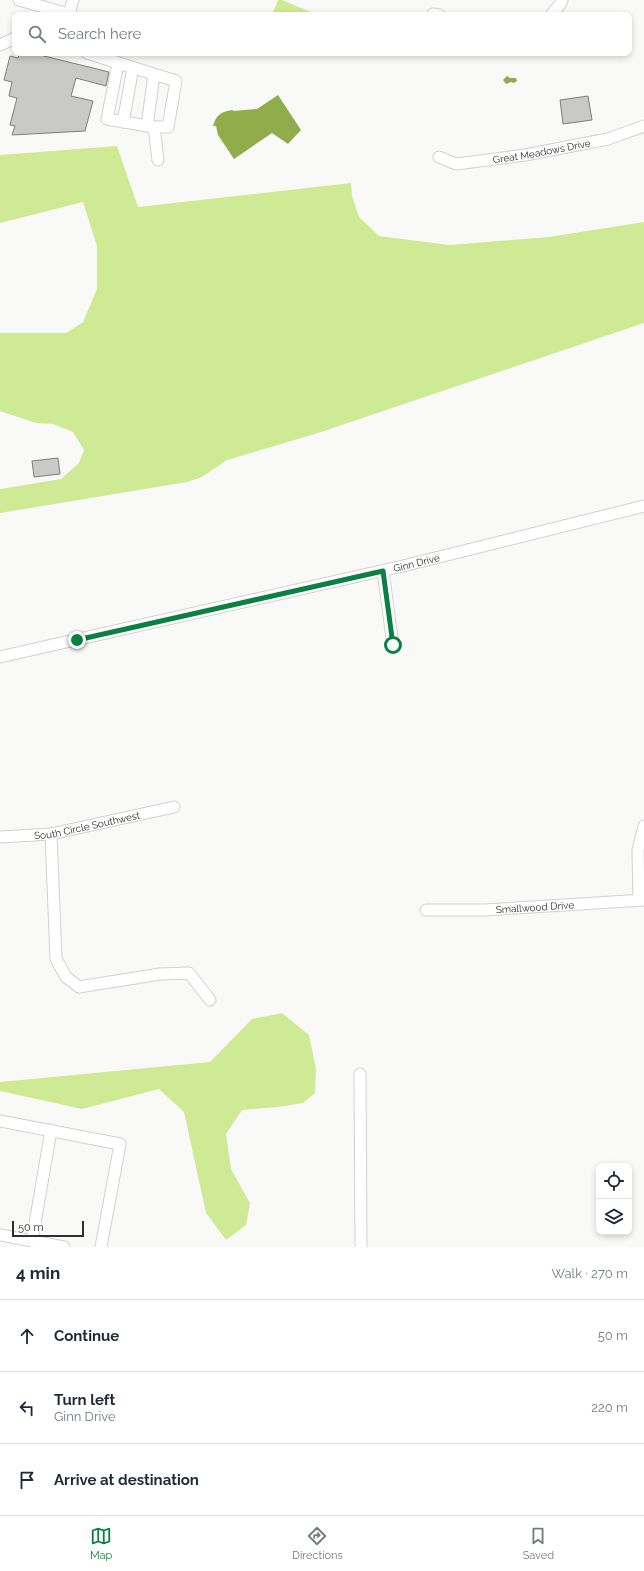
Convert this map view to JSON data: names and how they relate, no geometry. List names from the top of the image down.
{
  "streets": {
    "street": [
      "Great Meadows Drive",
      "Ginn Drive",
      "South Circle Southwest",
      "Smallwood Drive"
    ]
  },
  "scale_bar": "50 m",
  "page": {
    "search": "Search here",
    "scale": "50 m",
    "heading": ["4 min", "Walk · 270 m"],
    "list": [
      ["Continue", "50 m"],
      ["Turn left", "Ginn Drive", "220 m"],
      "Arrive at destination"
    ],
    "nav": ["Map", "Directions", "Saved"]
  }
}
